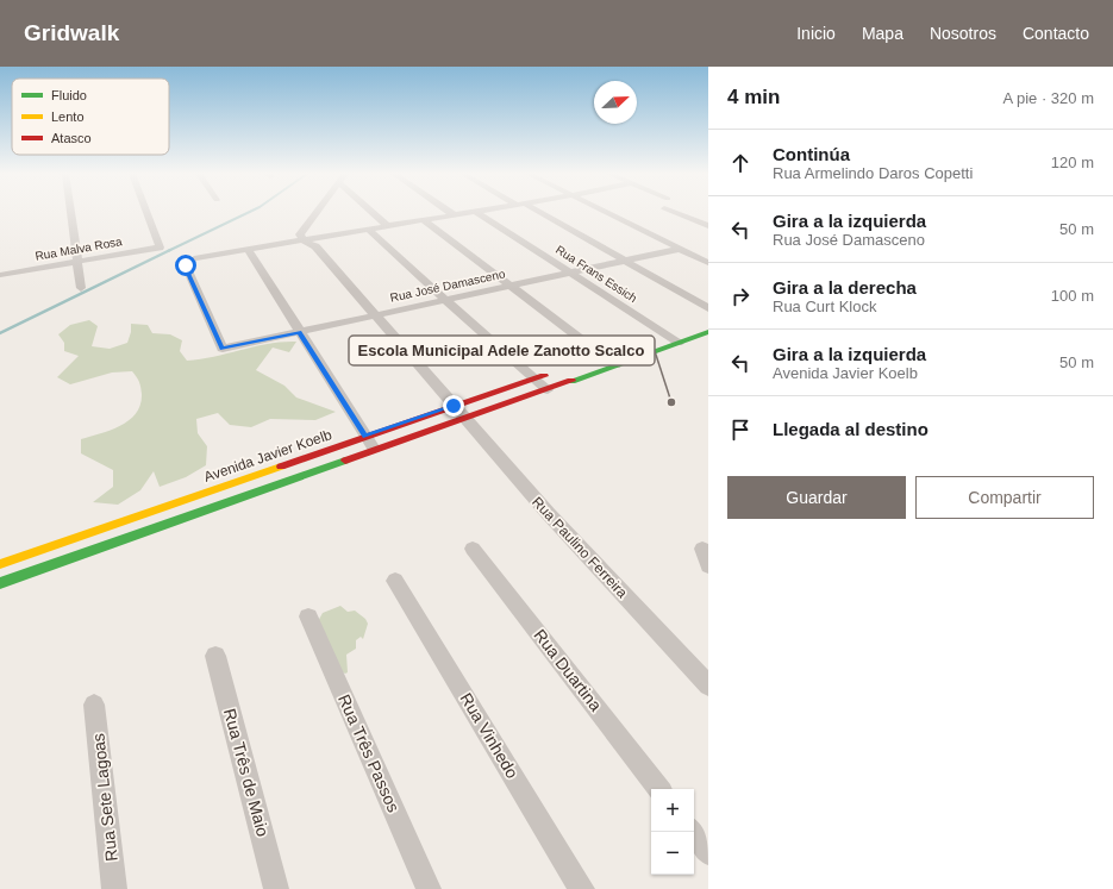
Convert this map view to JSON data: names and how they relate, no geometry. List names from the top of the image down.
{
  "streets": {
    "street": [
      "Rua Malva Rosa",
      "Rua Frans Essich",
      "Rua José Damasceno",
      "Avenida Javier Koelb",
      "Rua Paulino Ferreira",
      "Rua Duartina",
      "Rua Vinhedo",
      "Rua Três Passos",
      "Rua Três de Maio",
      "Rua Sete Lagoas"
    ]
  },
  "crossings": [
    ["Rua Frans Essich", "Rua José Damasceno"],
    ["Rua José Damasceno", "Rua Paulino Ferreira"],
    ["Avenida Javier Koelb", "Rua Paulino Ferreira"]
  ],
  "places": ["Escola Municipal Adele Zanotto Scalco"],
  "legend": ["Fluido", "Lento", "Atasco"],
  "north": "top right",
  "page": {
    "header": "Gridwalk",
    "nav": [
      "Inicio",
      "Mapa",
      "Nosotros",
      "Contacto"
    ],
    "heading": ["4 min", "A pie · 320 m"],
    "list": [
      ["Continúa", "Rua Armelindo Daros Copetti", "120 m"],
      ["Gira a la izquierda", "Rua José Damasceno", "50 m"],
      ["Gira a la derecha", "Rua Curt Klock", "100 m"],
      ["Gira a la izquierda", "Avenida Javier Koelb", "50 m"],
      "Llegada al destino"
    ],
    "buttons": ["Guardar", "Compartir"],
    "map_buttons": ["+", "−"]
  }
}
